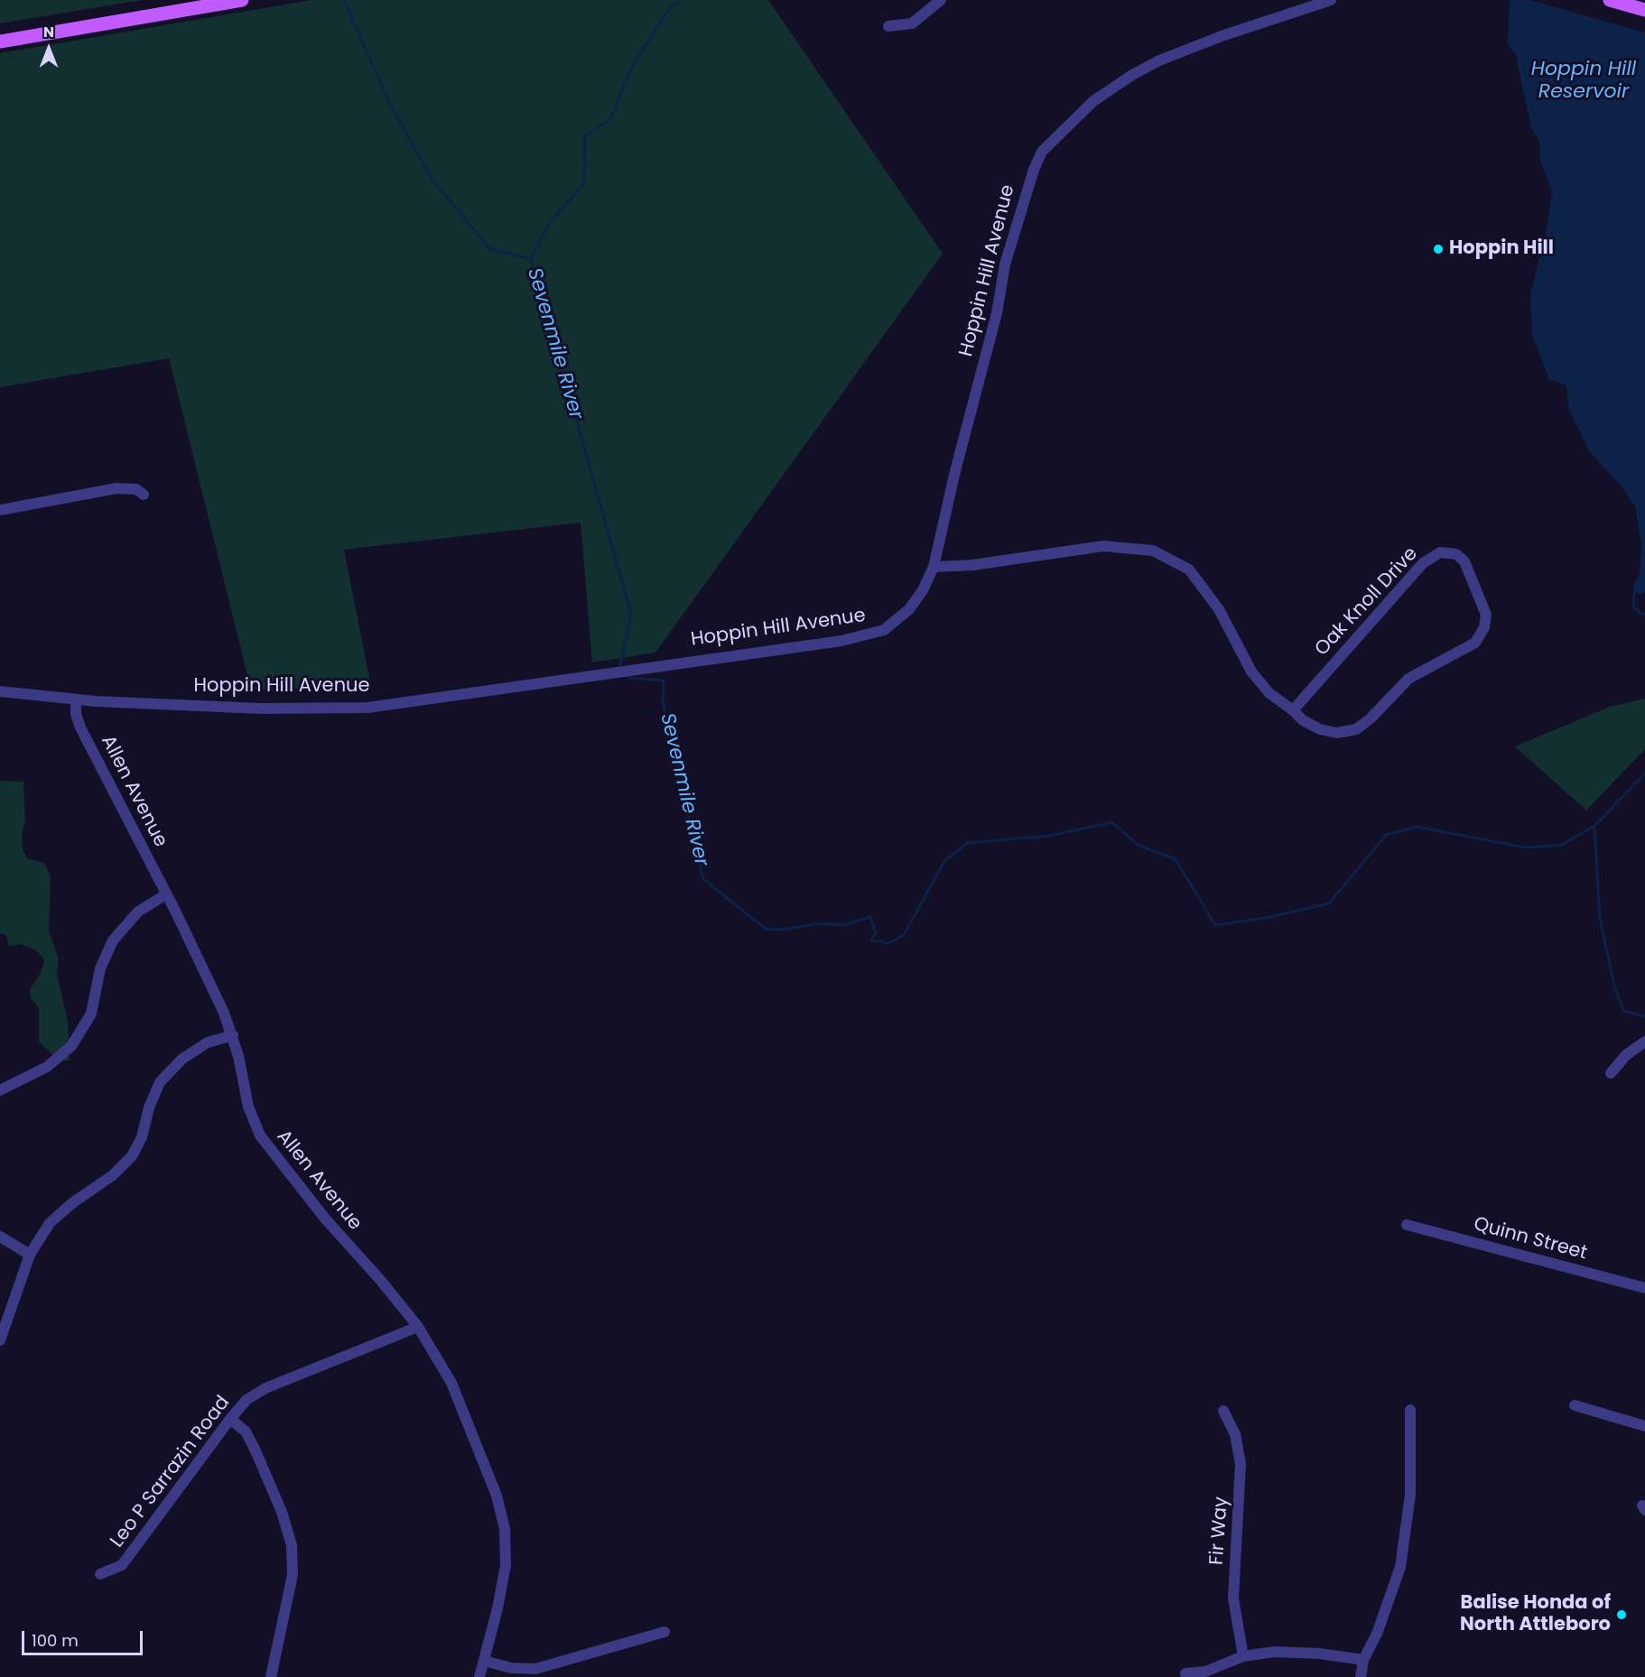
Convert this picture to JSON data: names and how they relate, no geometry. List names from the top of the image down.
{
  "streets": {
    "street": [
      "Hoppin Hill Avenue",
      "Oak Knoll Drive",
      "Allen Avenue",
      "Quinn Street",
      "Leo P Sarrazin Road",
      "Fir Way"
    ]
  },
  "crossings": [
    ["Hoppin Hill Avenue", "Oak Knoll Drive"],
    ["Hoppin Hill Avenue", "Allen Avenue"],
    ["Allen Avenue", "Leo P Sarrazin Road"]
  ],
  "water": ["Hoppin Hill Reservoir", "Sevenmile River"],
  "places": ["Hoppin Hill", "Balise Honda of North Attleboro"],
  "scale_bar": "100 m",
  "north": "top"
}
